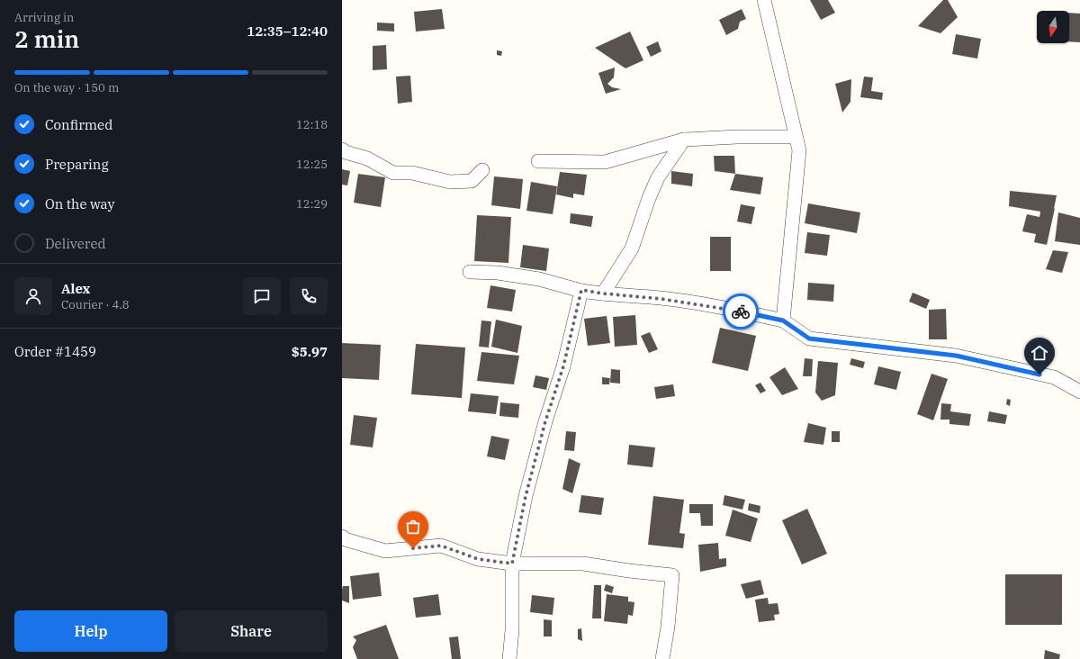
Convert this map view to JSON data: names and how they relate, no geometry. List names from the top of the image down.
{
  "north": "bottom",
  "page": {
    "heading": ["2 min", "Arriving in", "12:35–12:40"],
    "panel": [
      "Alex",
      "Courier · 4.8",
      "Order #1459",
      "$5.97"
    ],
    "bar": "On the way · 150 m",
    "list": [
      ["Confirmed", "12:18"],
      ["Preparing", "12:25"],
      ["On the way", "12:29"],
      "Delivered"
    ],
    "buttons": ["Help", "Share"]
  }
}
